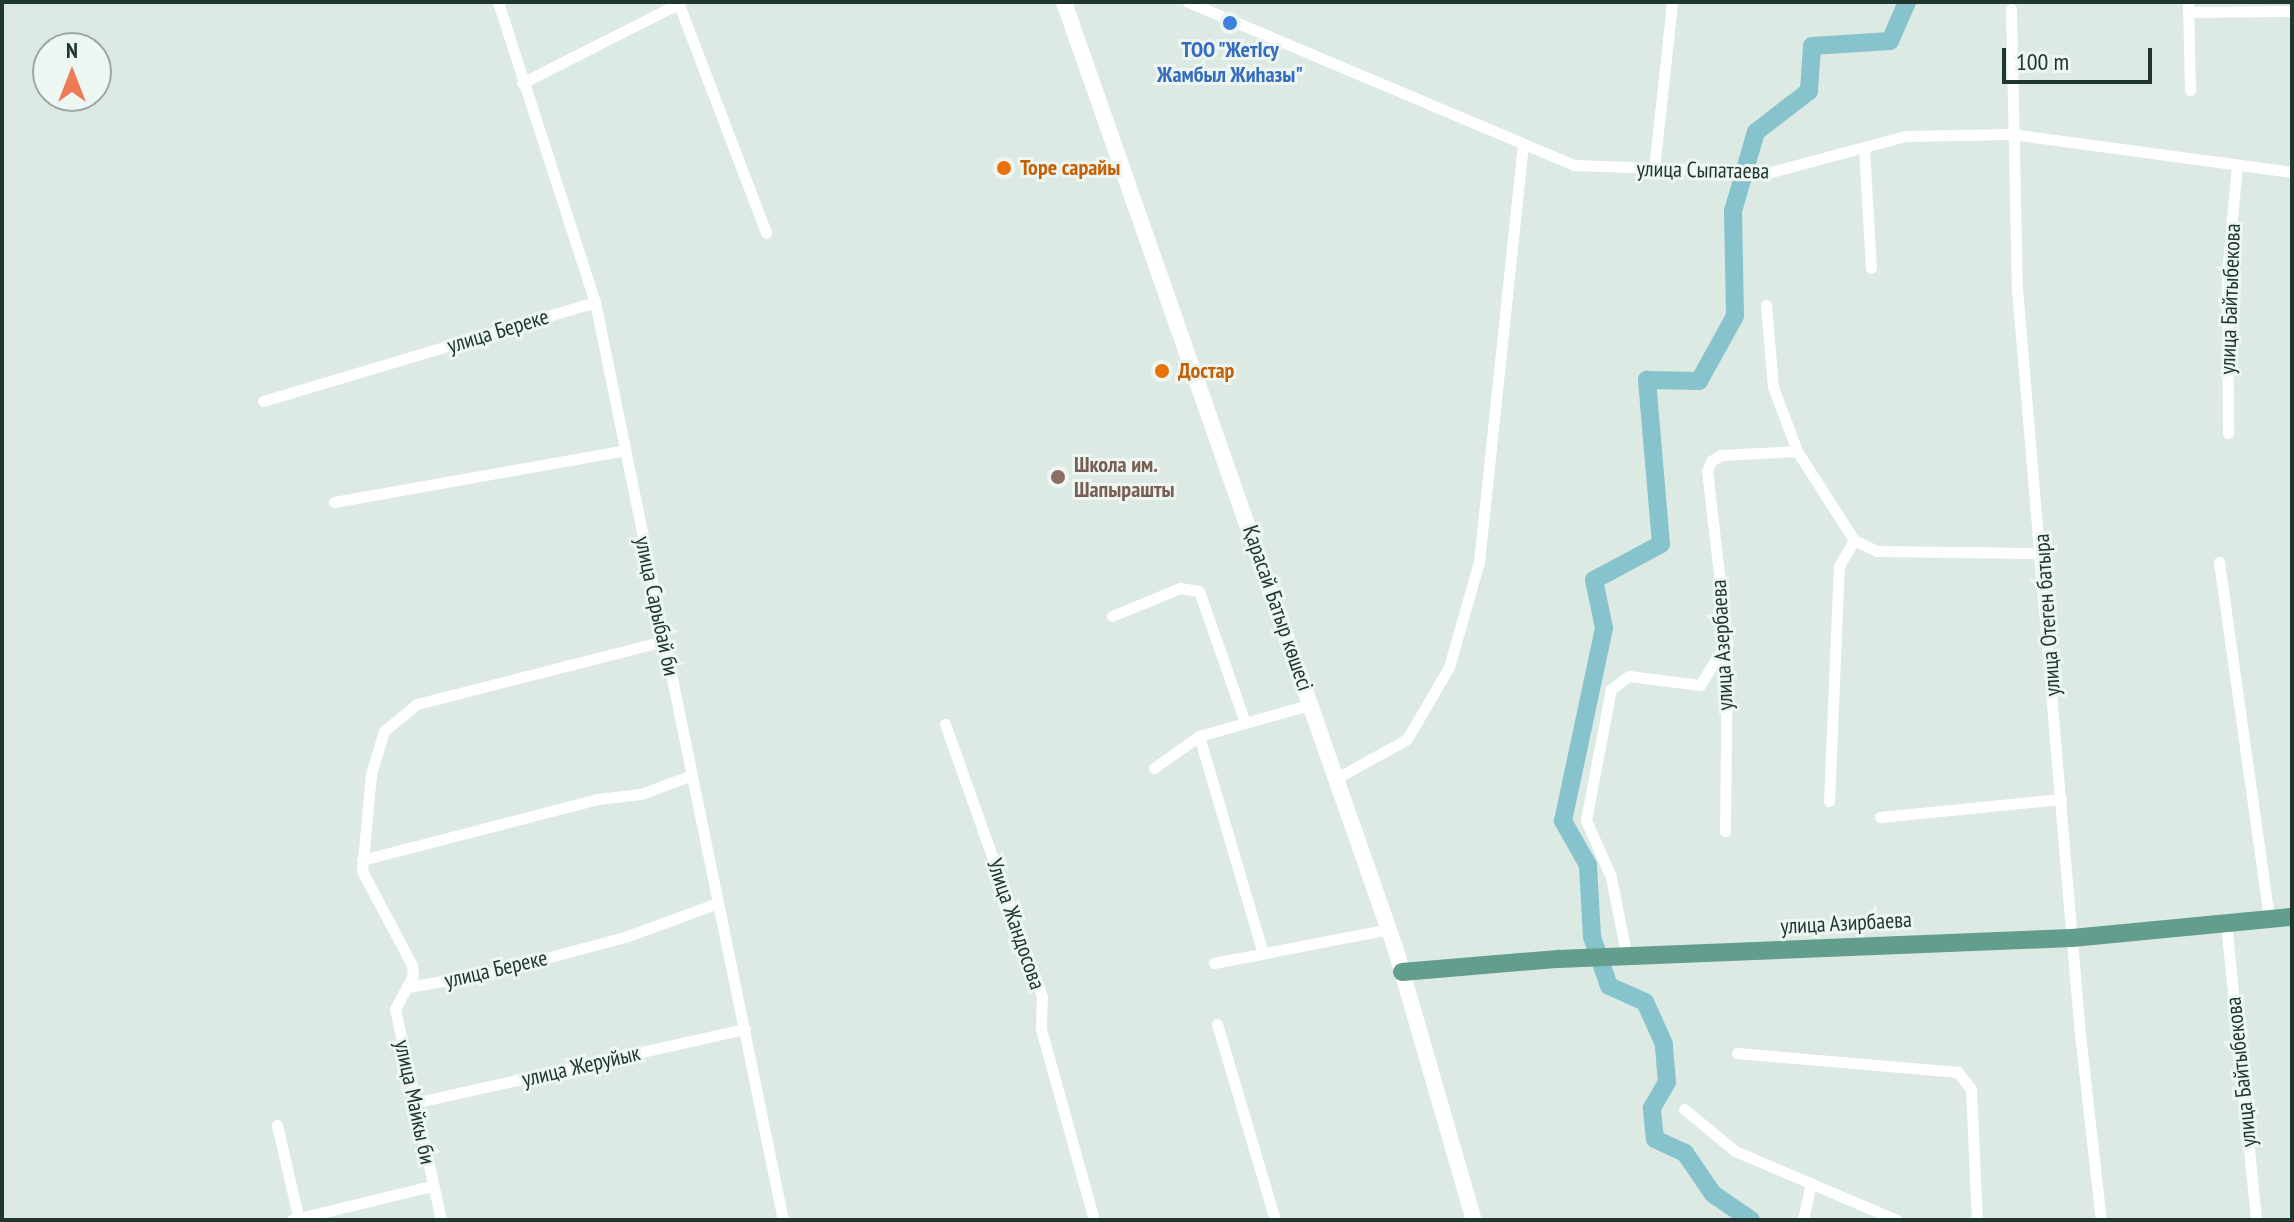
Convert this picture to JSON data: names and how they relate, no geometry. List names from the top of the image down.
{
  "streets": {
    "main road": ["Қарасай Батыр көшесі", "улица Азирбаева"],
    "street": [
      "улица Сыпатаева",
      "улица Байтыбекова",
      "улица Береке",
      "улица Сарыбай би",
      "улица Отеген батыра",
      "улица Азербаева",
      "Улица Жандосова",
      "улица Жеруйык",
      "улица Майкы би"
    ]
  },
  "crossings": [
    ["улица Сыпатаева", "улица Байтыбекова"],
    ["улица Сыпатаева", "улица Отеген батыра"],
    ["улица Байтыбекова", "улица Азирбаева"],
    ["улица Береке", "улица Сарыбай би"],
    ["улица Береке", "улица Майкы би"],
    ["улица Сарыбай би", "улица Жеруйык"],
    ["Қарасай Батыр көшесі", "улица Азирбаева"],
    ["улица Отеген батыра", "улица Азирбаева"],
    ["улица Жеруйык", "улица Майкы би"]
  ],
  "places": [
    "ТОО \"ЖетIсу Жамбыл Жиhазы\"",
    "Торе сарайы",
    "Достар",
    "Школа им. Шапырашты"
  ],
  "scale_bar": "100 m",
  "north": "top"
}
